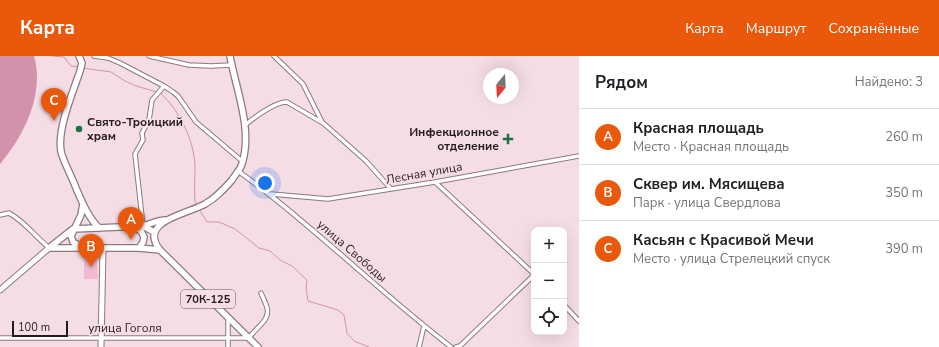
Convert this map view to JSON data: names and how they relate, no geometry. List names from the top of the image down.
{
  "streets": {
    "main road": ["70К-125"],
    "street": ["Лесная улица", "улица Свободы", "улица Гоголя"]
  },
  "crossings": [
    ["Лесная улица", "улица Свободы"],
    ["70К-125", "улица Гоголя"]
  ],
  "places": {
    "other": ["Свято-Троицкий храм"],
    "health": ["Инфекционное отделение"]
  },
  "scale_bar": "100 m",
  "north": "bottom",
  "page": {
    "header": "Карта",
    "nav": ["Карта", "Маршрут", "Сохранённые"],
    "heading": ["Рядом", "Найдено: 3"],
    "pins": ["C", "A", "B"],
    "list": [
      {
        "mark": "A",
        "name": "Красная площадь",
        "note": "Место · Красная площадь",
        "value": "260 m"
      },
      {
        "mark": "B",
        "name": "Сквер им. Мясищева",
        "note": "Парк · улица Свердлова",
        "value": "350 m"
      },
      {
        "mark": "C",
        "name": "Касьян с Красивой Мечи",
        "note": "Место · улица Стрелецкий спуск",
        "value": "390 m"
      }
    ],
    "map_buttons": ["+", "−"],
    "scale": "100 m"
  }
}
